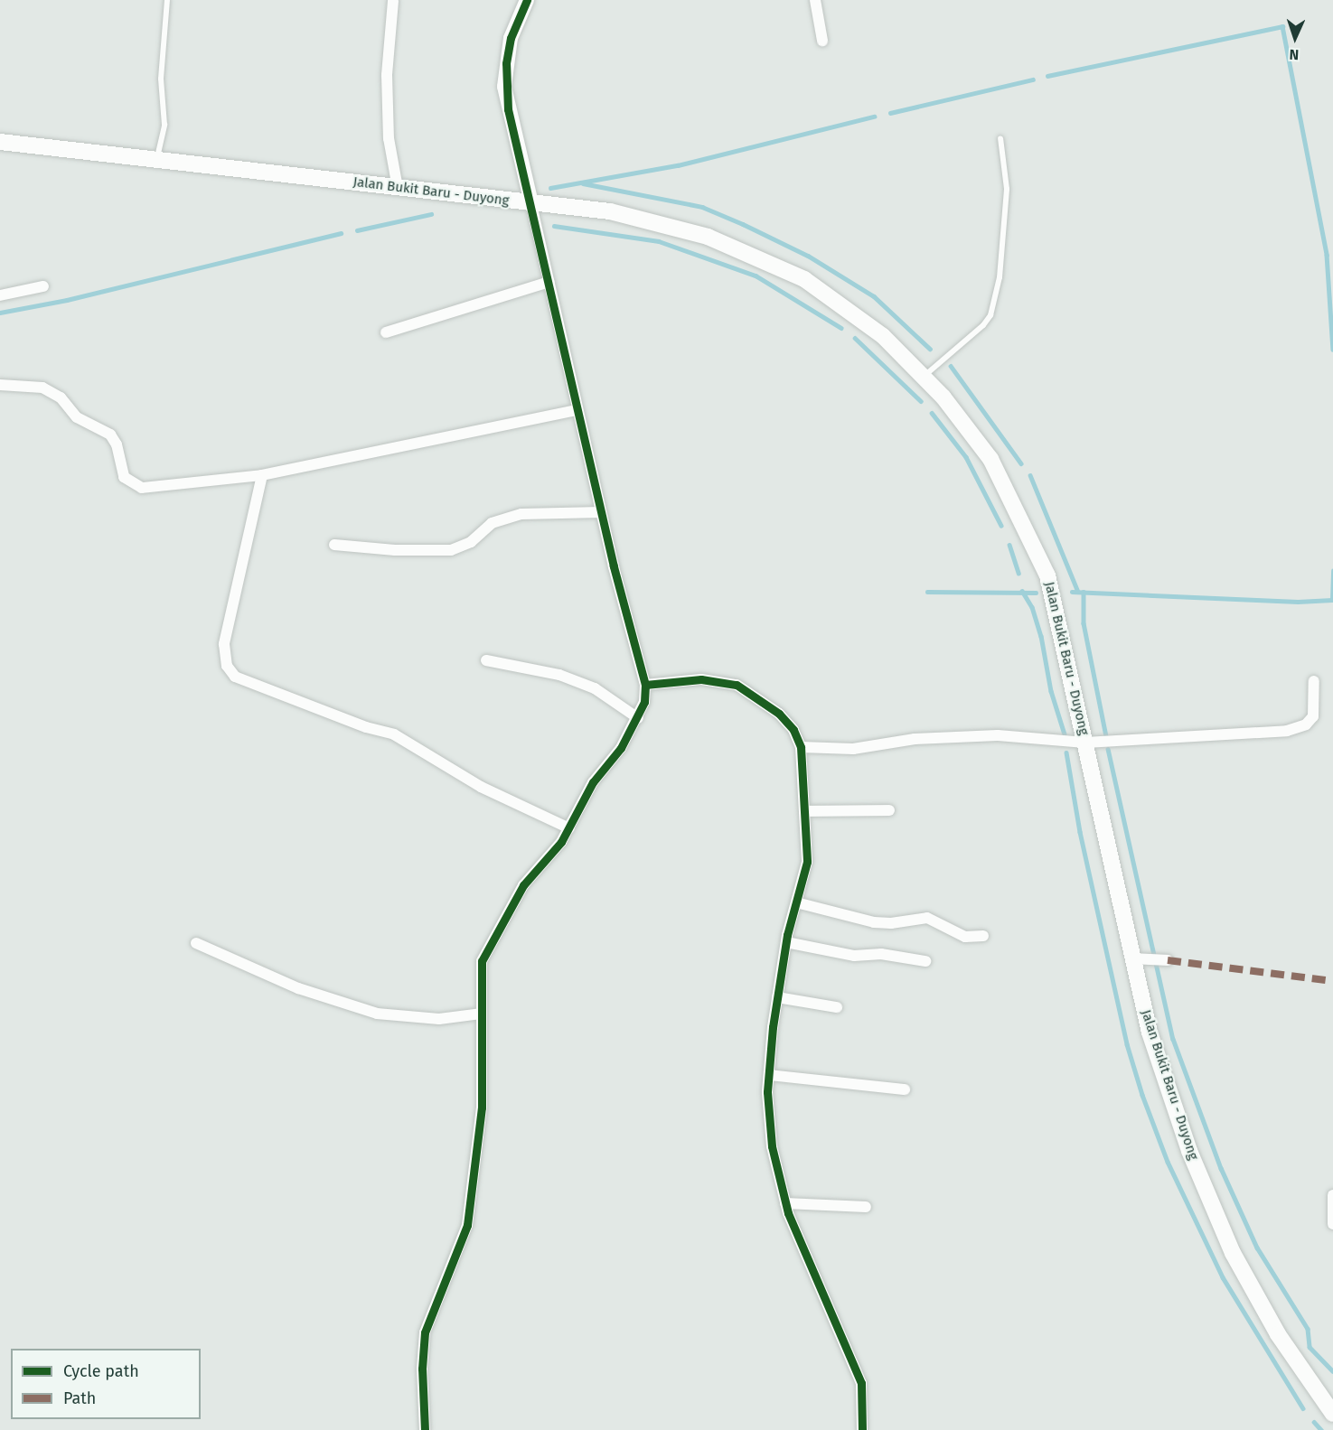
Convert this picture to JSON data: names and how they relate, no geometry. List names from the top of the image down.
{
  "streets": {
    "main road": ["Jalan Bukit Baru - Duyong"]
  },
  "legend": ["Cycle path", "Path"],
  "north": "bottom"
}
